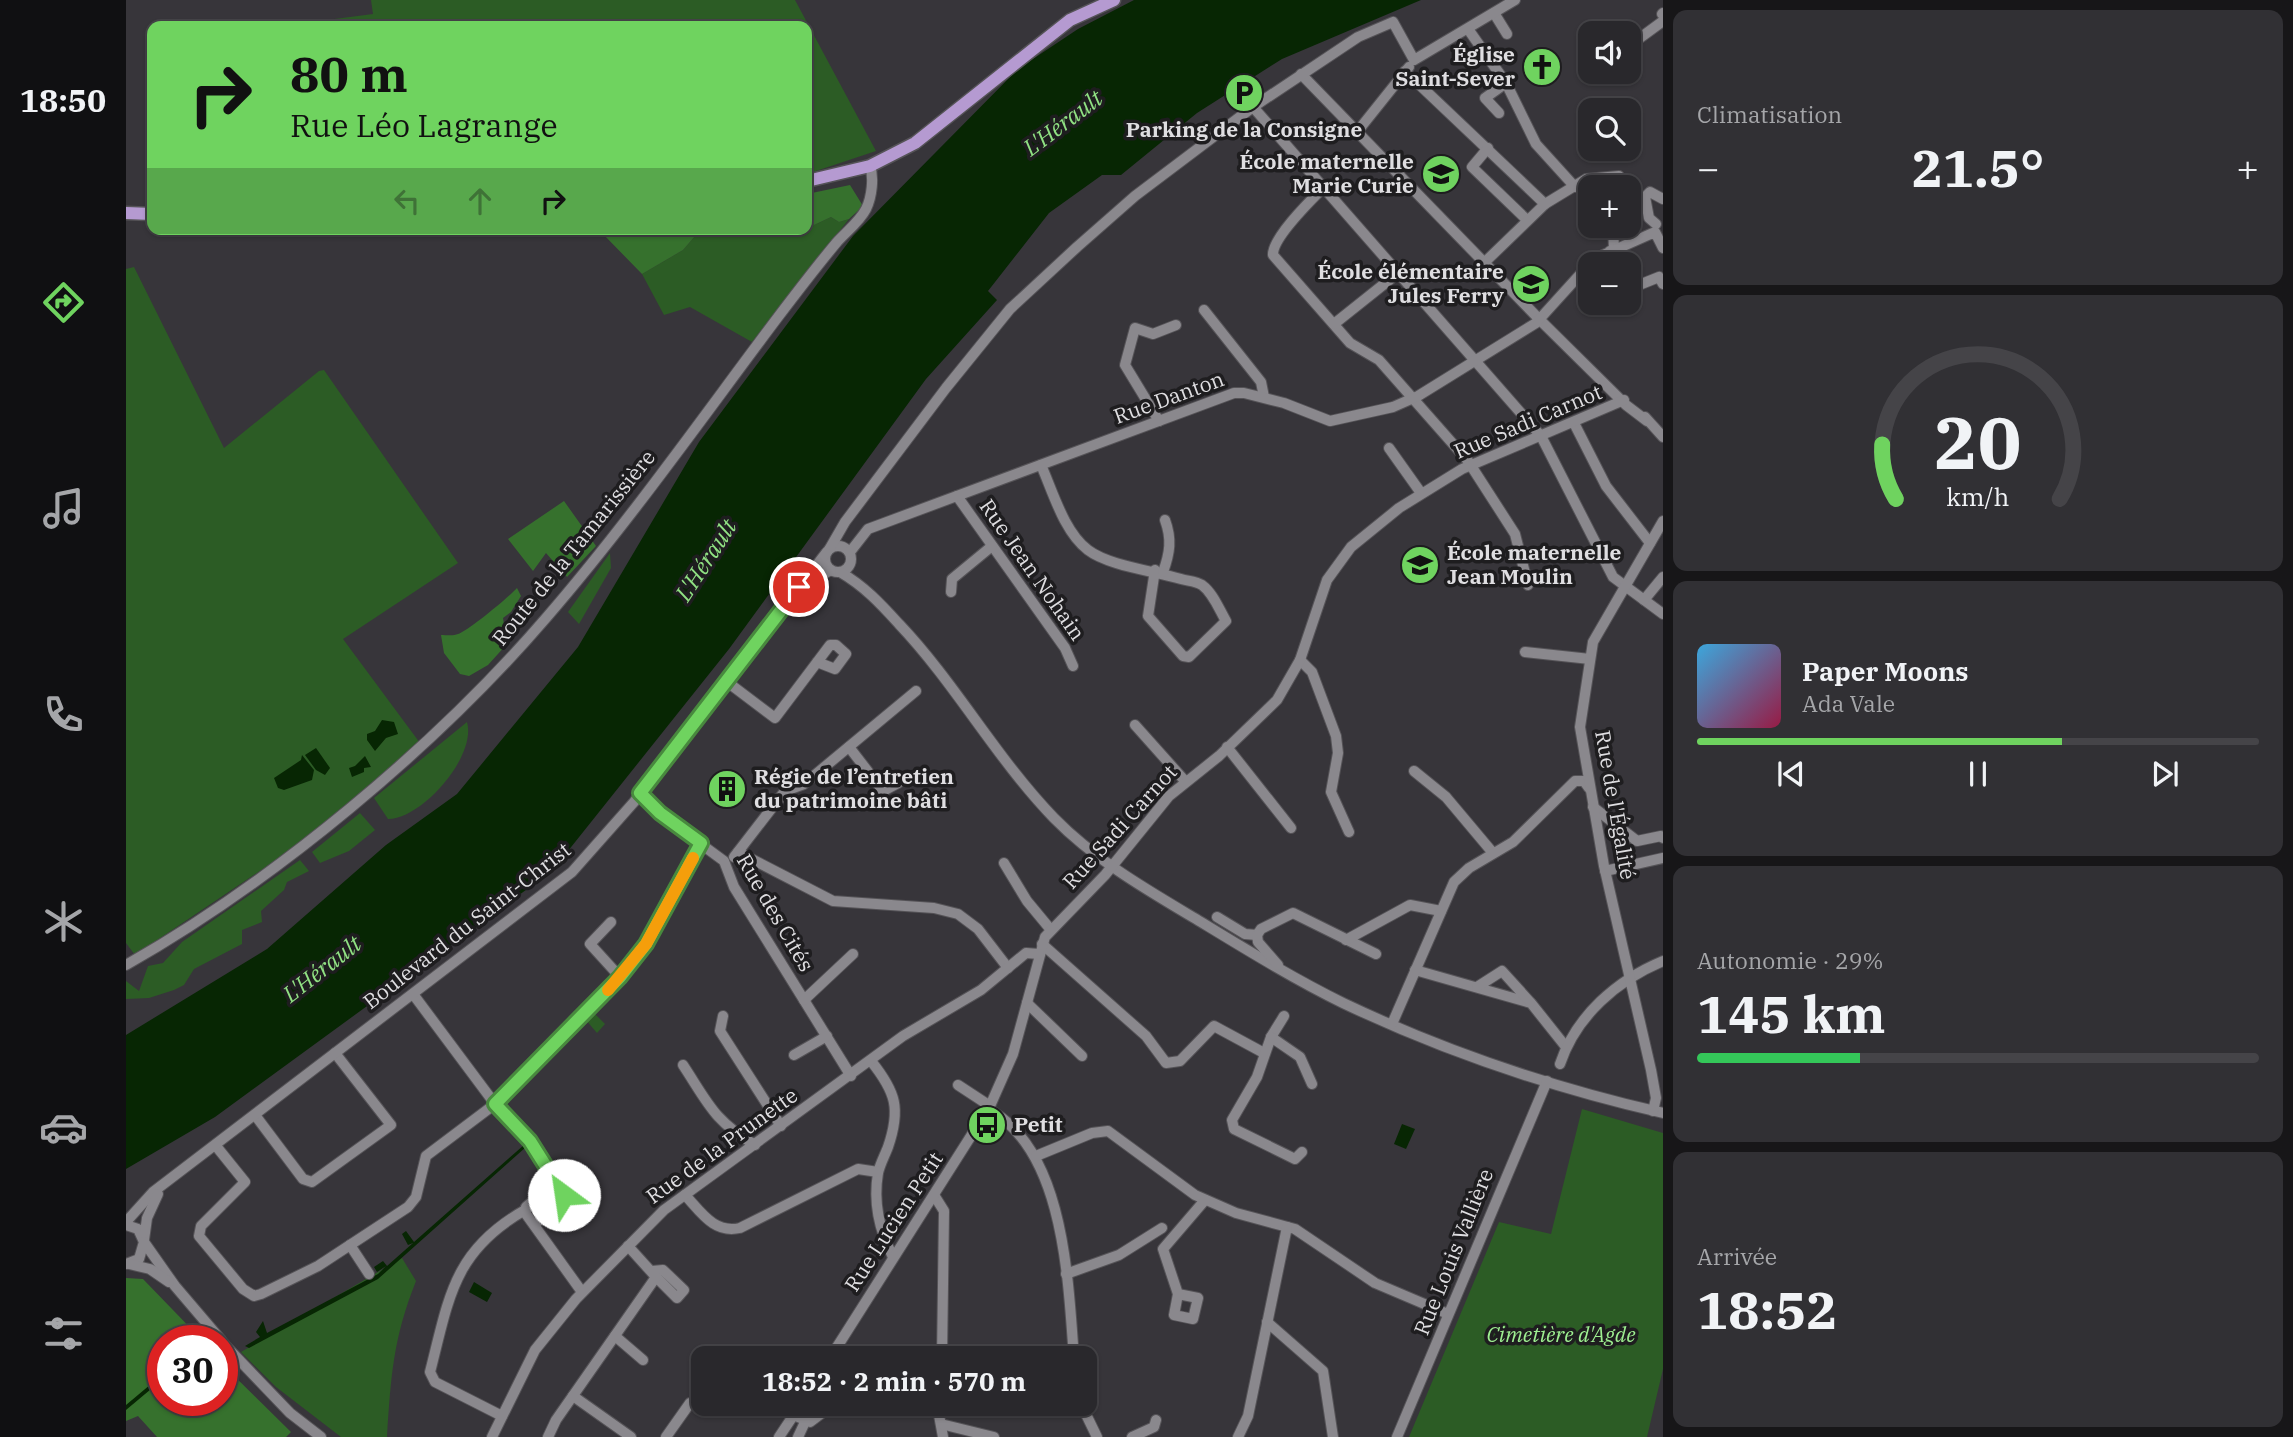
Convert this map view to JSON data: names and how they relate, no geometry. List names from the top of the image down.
{
  "streets": {
    "street": [
      "Rue Danton",
      "Rue Sadi Carnot",
      "Route de la Tamarissière",
      "Rue Jean Nohain",
      "Rue de l'Égalité",
      "Rue des Cités",
      "Boulevard du Saint-Christ",
      "Rue de la Prunette",
      "Rue Lucien Petit",
      "Rue Louis Vallière"
    ]
  },
  "crossings": [
    ["Rue Danton", "Rue Jean Nohain"],
    ["Rue Danton", "Boulevard du Saint-Christ"],
    ["Rue Sadi Carnot", "Rue de la Prunette"],
    ["Rue Sadi Carnot", "Rue Lucien Petit"],
    ["Rue des Cités", "Boulevard du Saint-Christ"],
    ["Rue des Cités", "Rue de la Prunette"],
    ["Rue de la Prunette", "Rue Lucien Petit"]
  ],
  "water": ["L'Hérault"],
  "parks": ["Cimetière d'Agde"],
  "places": {
    "church": ["Église Saint-Sever"],
    "parking": ["Parking de la Consigne"],
    "school or university": ["École maternelle Marie Curie", "École élémentaire Jules Ferry", "École maternelle Jean Moulin"],
    "building": ["Régie de l’entretien du patrimoine bâti"],
    "bus stop": ["Petit"]
  },
  "page": {
    "tabs": "18:50",
    "tile": [
      "Climatisation",
      ["Autonomie · 29%", "145 km"],
      ["Arrivée", "18:52"]
    ],
    "map_buttons": ["+", "−"],
    "turn": ["80 m", "Rue Léo Lagrange"],
    "heat": ["−", "21.5°", "+"],
    "song": ["Paper Moons", "Ada Vale"],
    "limit": "30",
    "trip": "18:52 · 2 min · 570 m",
    "gauge": ["20", "km/h"]
  }
}
